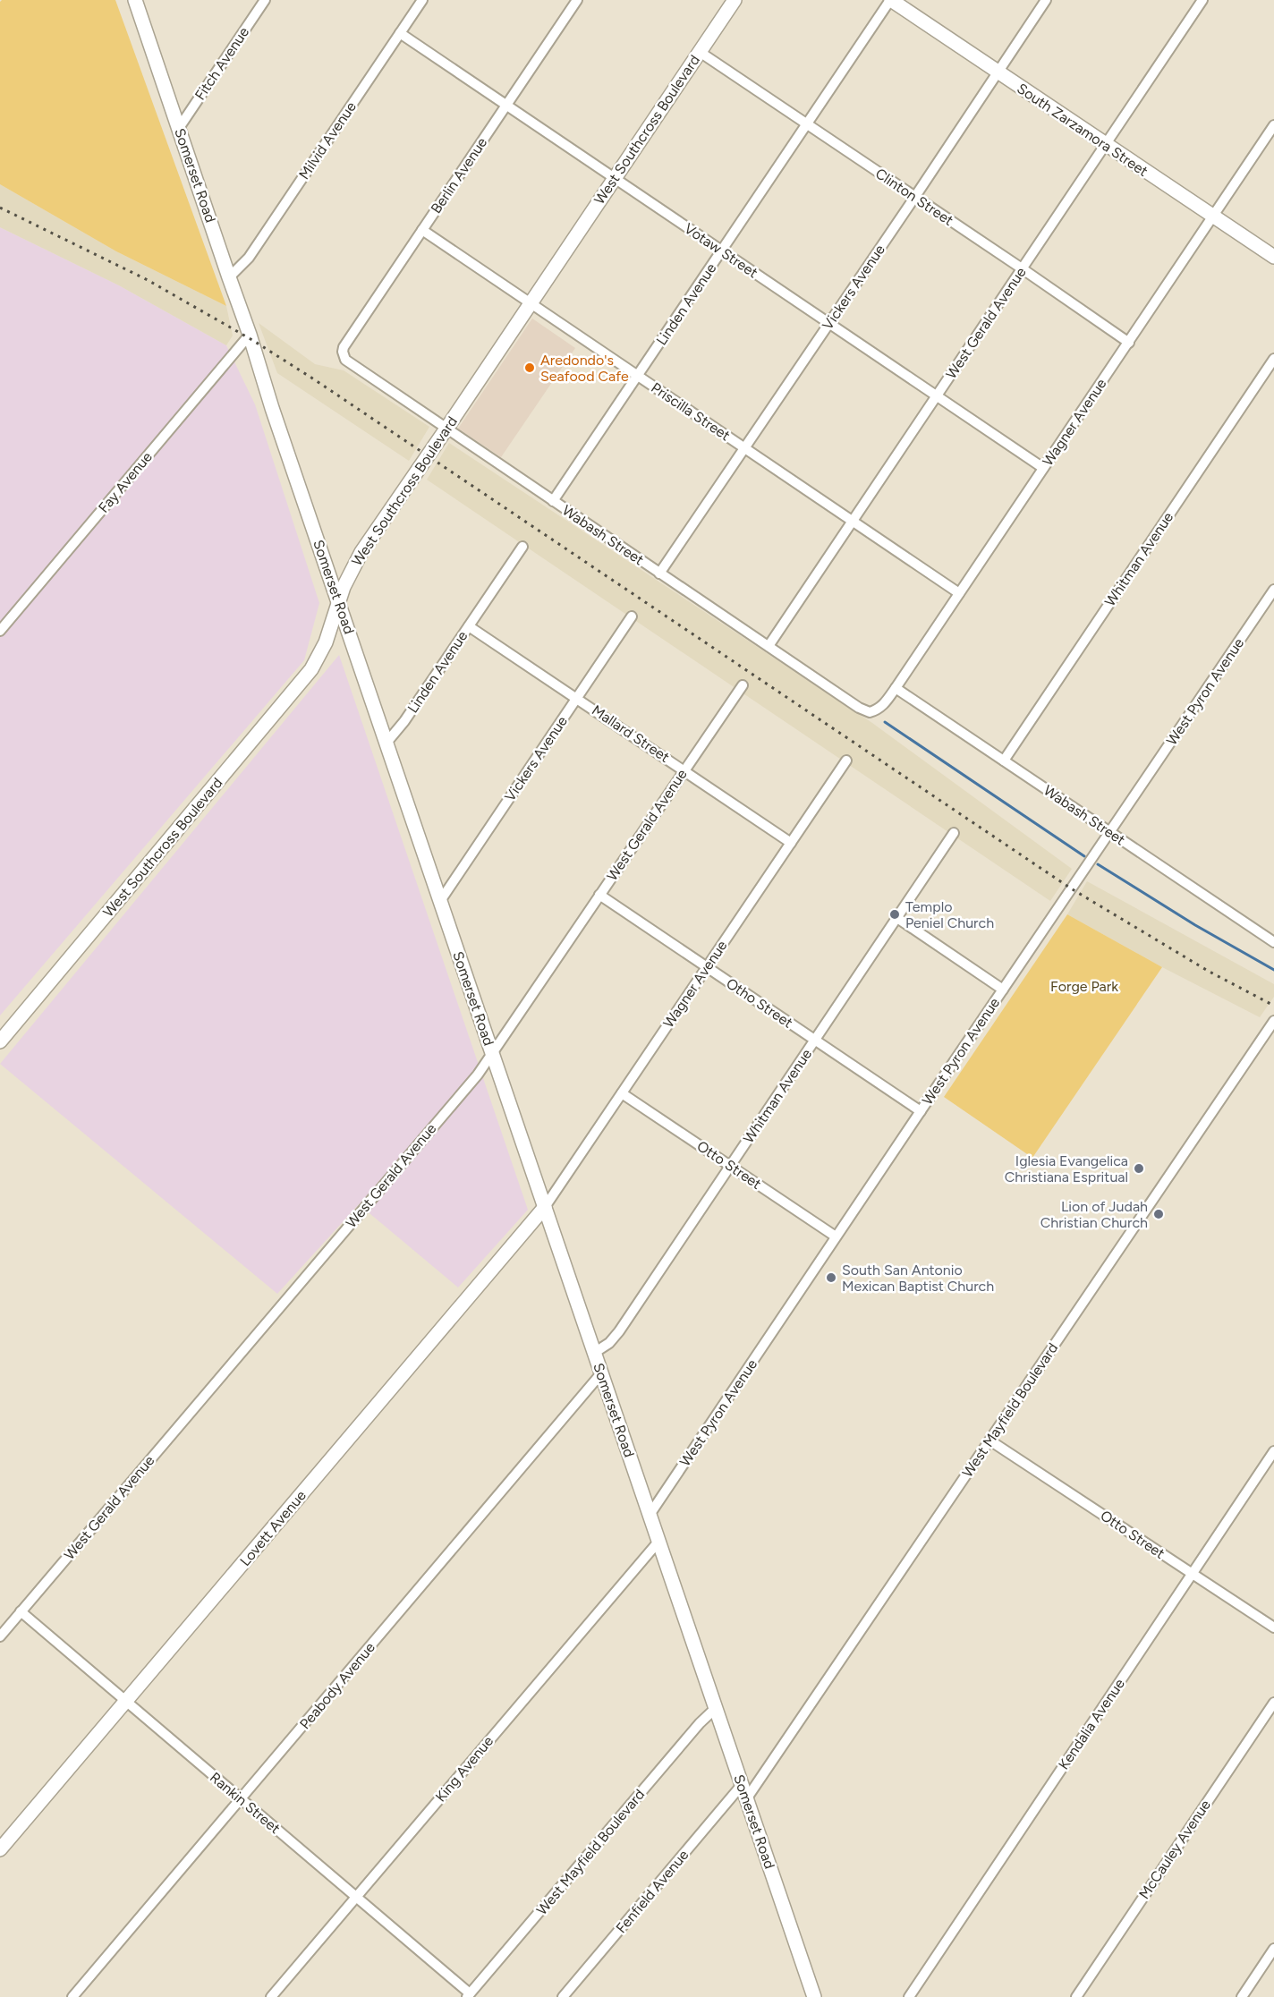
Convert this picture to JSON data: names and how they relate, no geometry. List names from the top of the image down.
{
  "streets": {
    "main road": [
      "West Southcross Boulevard",
      "South Zarzamora Street",
      "Somerset Road",
      "Lovett Avenue"
    ],
    "street": [
      "Fitch Avenue",
      "Milvid Avenue",
      "Berlin Avenue",
      "Clinton Street",
      "Votaw Street",
      "Vickers Avenue",
      "Linden Avenue",
      "West Gerald Avenue",
      "Priscilla Street",
      "Wagner Avenue",
      "Fay Avenue",
      "Wabash Street",
      "Whitman Avenue",
      "West Pyron Avenue",
      "Mallard Street",
      "Otho Street",
      "Otto Street",
      "West Mayfield Boulevard",
      "Peabody Avenue",
      "Kendalia Avenue",
      "King Avenue",
      "Rankin Street",
      "McCauley Avenue",
      "Fenfield Avenue"
    ]
  },
  "crossings": [
    ["Fitch Avenue", "Somerset Road"],
    ["West Southcross Boulevard", "Somerset Road"],
    ["West Southcross Boulevard", "Clinton Street"],
    ["West Southcross Boulevard", "Votaw Street"],
    ["West Southcross Boulevard", "Priscilla Street"],
    ["West Southcross Boulevard", "Wabash Street"],
    ["South Zarzamora Street", "Vickers Avenue"],
    ["South Zarzamora Street", "Linden Avenue"],
    ["South Zarzamora Street", "West Gerald Avenue"],
    ["South Zarzamora Street", "Wagner Avenue"],
    ["Milvid Avenue", "Somerset Road"],
    ["Milvid Avenue", "Votaw Street"],
    ["Somerset Road", "Vickers Avenue"],
    ["Somerset Road", "Linden Avenue"],
    ["Somerset Road", "West Gerald Avenue"],
    ["Somerset Road", "Wagner Avenue"],
    ["Somerset Road", "Fay Avenue"],
    ["Somerset Road", "Whitman Avenue"],
    ["Somerset Road", "West Pyron Avenue"],
    ["Somerset Road", "West Mayfield Boulevard"],
    ["Somerset Road", "Lovett Avenue"],
    ["Somerset Road", "Peabody Avenue"],
    ["Somerset Road", "King Avenue"],
    ["Somerset Road", "Fenfield Avenue"],
    ["Berlin Avenue", "Votaw Street"],
    ["Berlin Avenue", "Priscilla Street"],
    ["Berlin Avenue", "Wabash Street"],
    ["Clinton Street", "Vickers Avenue"],
    ["Clinton Street", "Linden Avenue"],
    ["Clinton Street", "West Gerald Avenue"],
    ["Clinton Street", "Wagner Avenue"],
    ["Votaw Street", "Vickers Avenue"],
    ["Votaw Street", "Linden Avenue"],
    ["Votaw Street", "West Gerald Avenue"],
    ["Votaw Street", "Wagner Avenue"],
    ["Vickers Avenue", "Priscilla Street"],
    ["Vickers Avenue", "Wabash Street"],
    ["Vickers Avenue", "Mallard Street"],
    ["Linden Avenue", "Priscilla Street"],
    ["Linden Avenue", "Wabash Street"],
    ["Linden Avenue", "Mallard Street"],
    ["West Gerald Avenue", "Priscilla Street"],
    ["West Gerald Avenue", "Wabash Street"],
    ["West Gerald Avenue", "Mallard Street"],
    ["West Gerald Avenue", "Otho Street"],
    ["West Gerald Avenue", "Rankin Street"],
    ["Priscilla Street", "Wagner Avenue"],
    ["Wagner Avenue", "Wabash Street"],
    ["Wagner Avenue", "Mallard Street"],
    ["Wagner Avenue", "Otho Street"],
    ["Wagner Avenue", "Otto Street"],
    ["Wagner Avenue", "Lovett Avenue"],
    ["Wabash Street", "Whitman Avenue"],
    ["Wabash Street", "West Pyron Avenue"],
    ["Whitman Avenue", "Otho Street"],
    ["Whitman Avenue", "Otto Street"],
    ["West Pyron Avenue", "Otho Street"],
    ["West Pyron Avenue", "Otto Street"],
    ["Otto Street", "West Mayfield Boulevard"],
    ["Otto Street", "Kendalia Avenue"],
    ["West Mayfield Boulevard", "Rankin Street"],
    ["Lovett Avenue", "Rankin Street"],
    ["Peabody Avenue", "Rankin Street"],
    ["King Avenue", "Rankin Street"]
  ],
  "parks": ["Forge Park"],
  "places": [
    "Aredondo's Seafood Cafe",
    "Templo Peniel Church",
    "Iglesia Evangelica Christiana Espritual",
    "Lion of Judah Christian Church",
    "South San Antonio Mexican Baptist Church"
  ]
}
